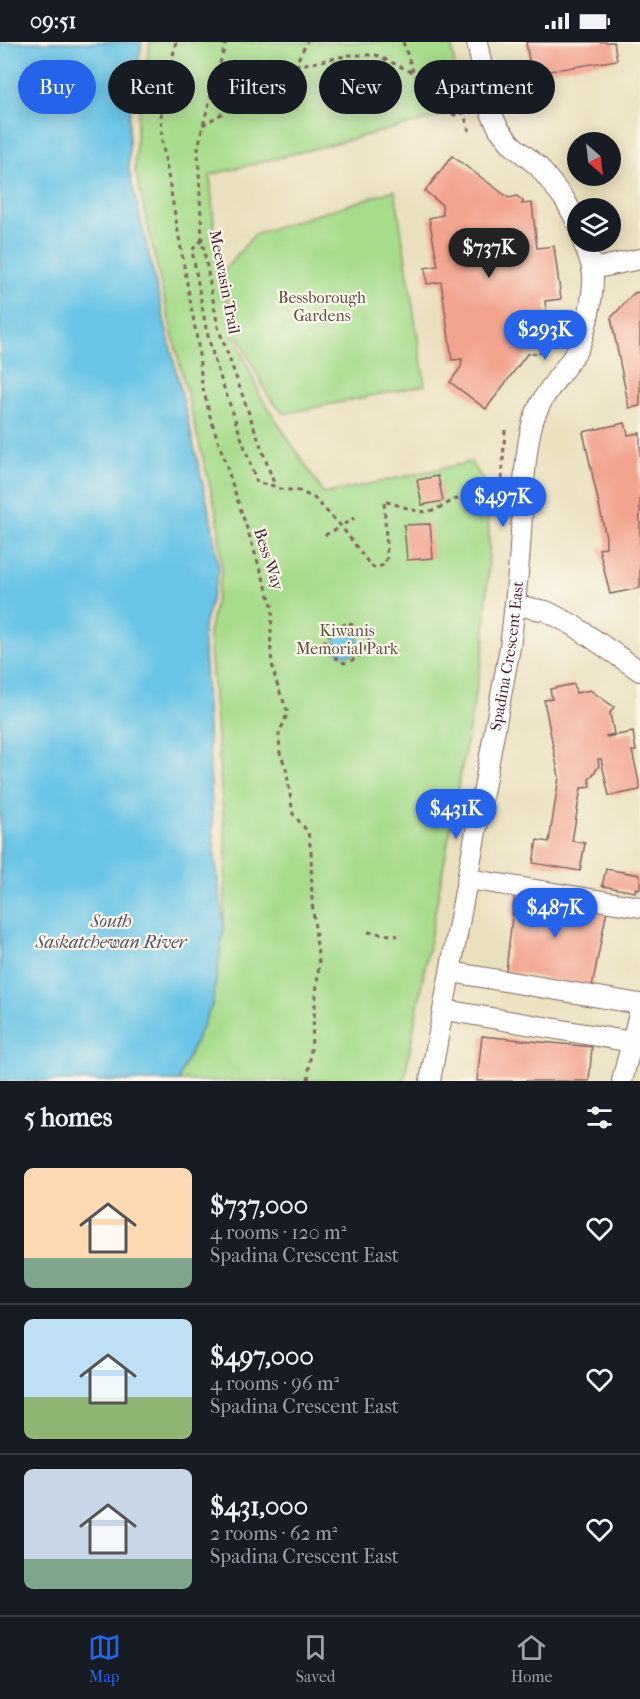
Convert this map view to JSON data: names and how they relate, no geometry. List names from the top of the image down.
{
  "streets": {
    "street": ["Spadina Crescent East"],
    "path": ["Meewasin Trail", "Bess Way"]
  },
  "water": ["South Saskatchewan River"],
  "parks": ["Bessborough Gardens", "Kiwanis Memorial Park"],
  "north": "bottom right",
  "page": {
    "status": "09:51",
    "chip": [
      "Buy",
      "Rent",
      "Filters",
      "New",
      "Apartment"
    ],
    "price": [
      "$737K",
      "$293K",
      "$497K",
      "$431K",
      "$487K"
    ],
    "heading": "5 homes",
    "list": [
      {
        "name": "$737,000",
        "note": "4 rooms · 120 m² · Spadina Crescent East"
      },
      {
        "name": "$497,000",
        "note": "4 rooms · 96 m² · Spadina Crescent East"
      },
      {
        "name": "$431,000",
        "note": "2 rooms · 62 m² · Spadina Crescent East"
      }
    ],
    "tabs": ["Map", "Saved", "Home"]
  }
}
